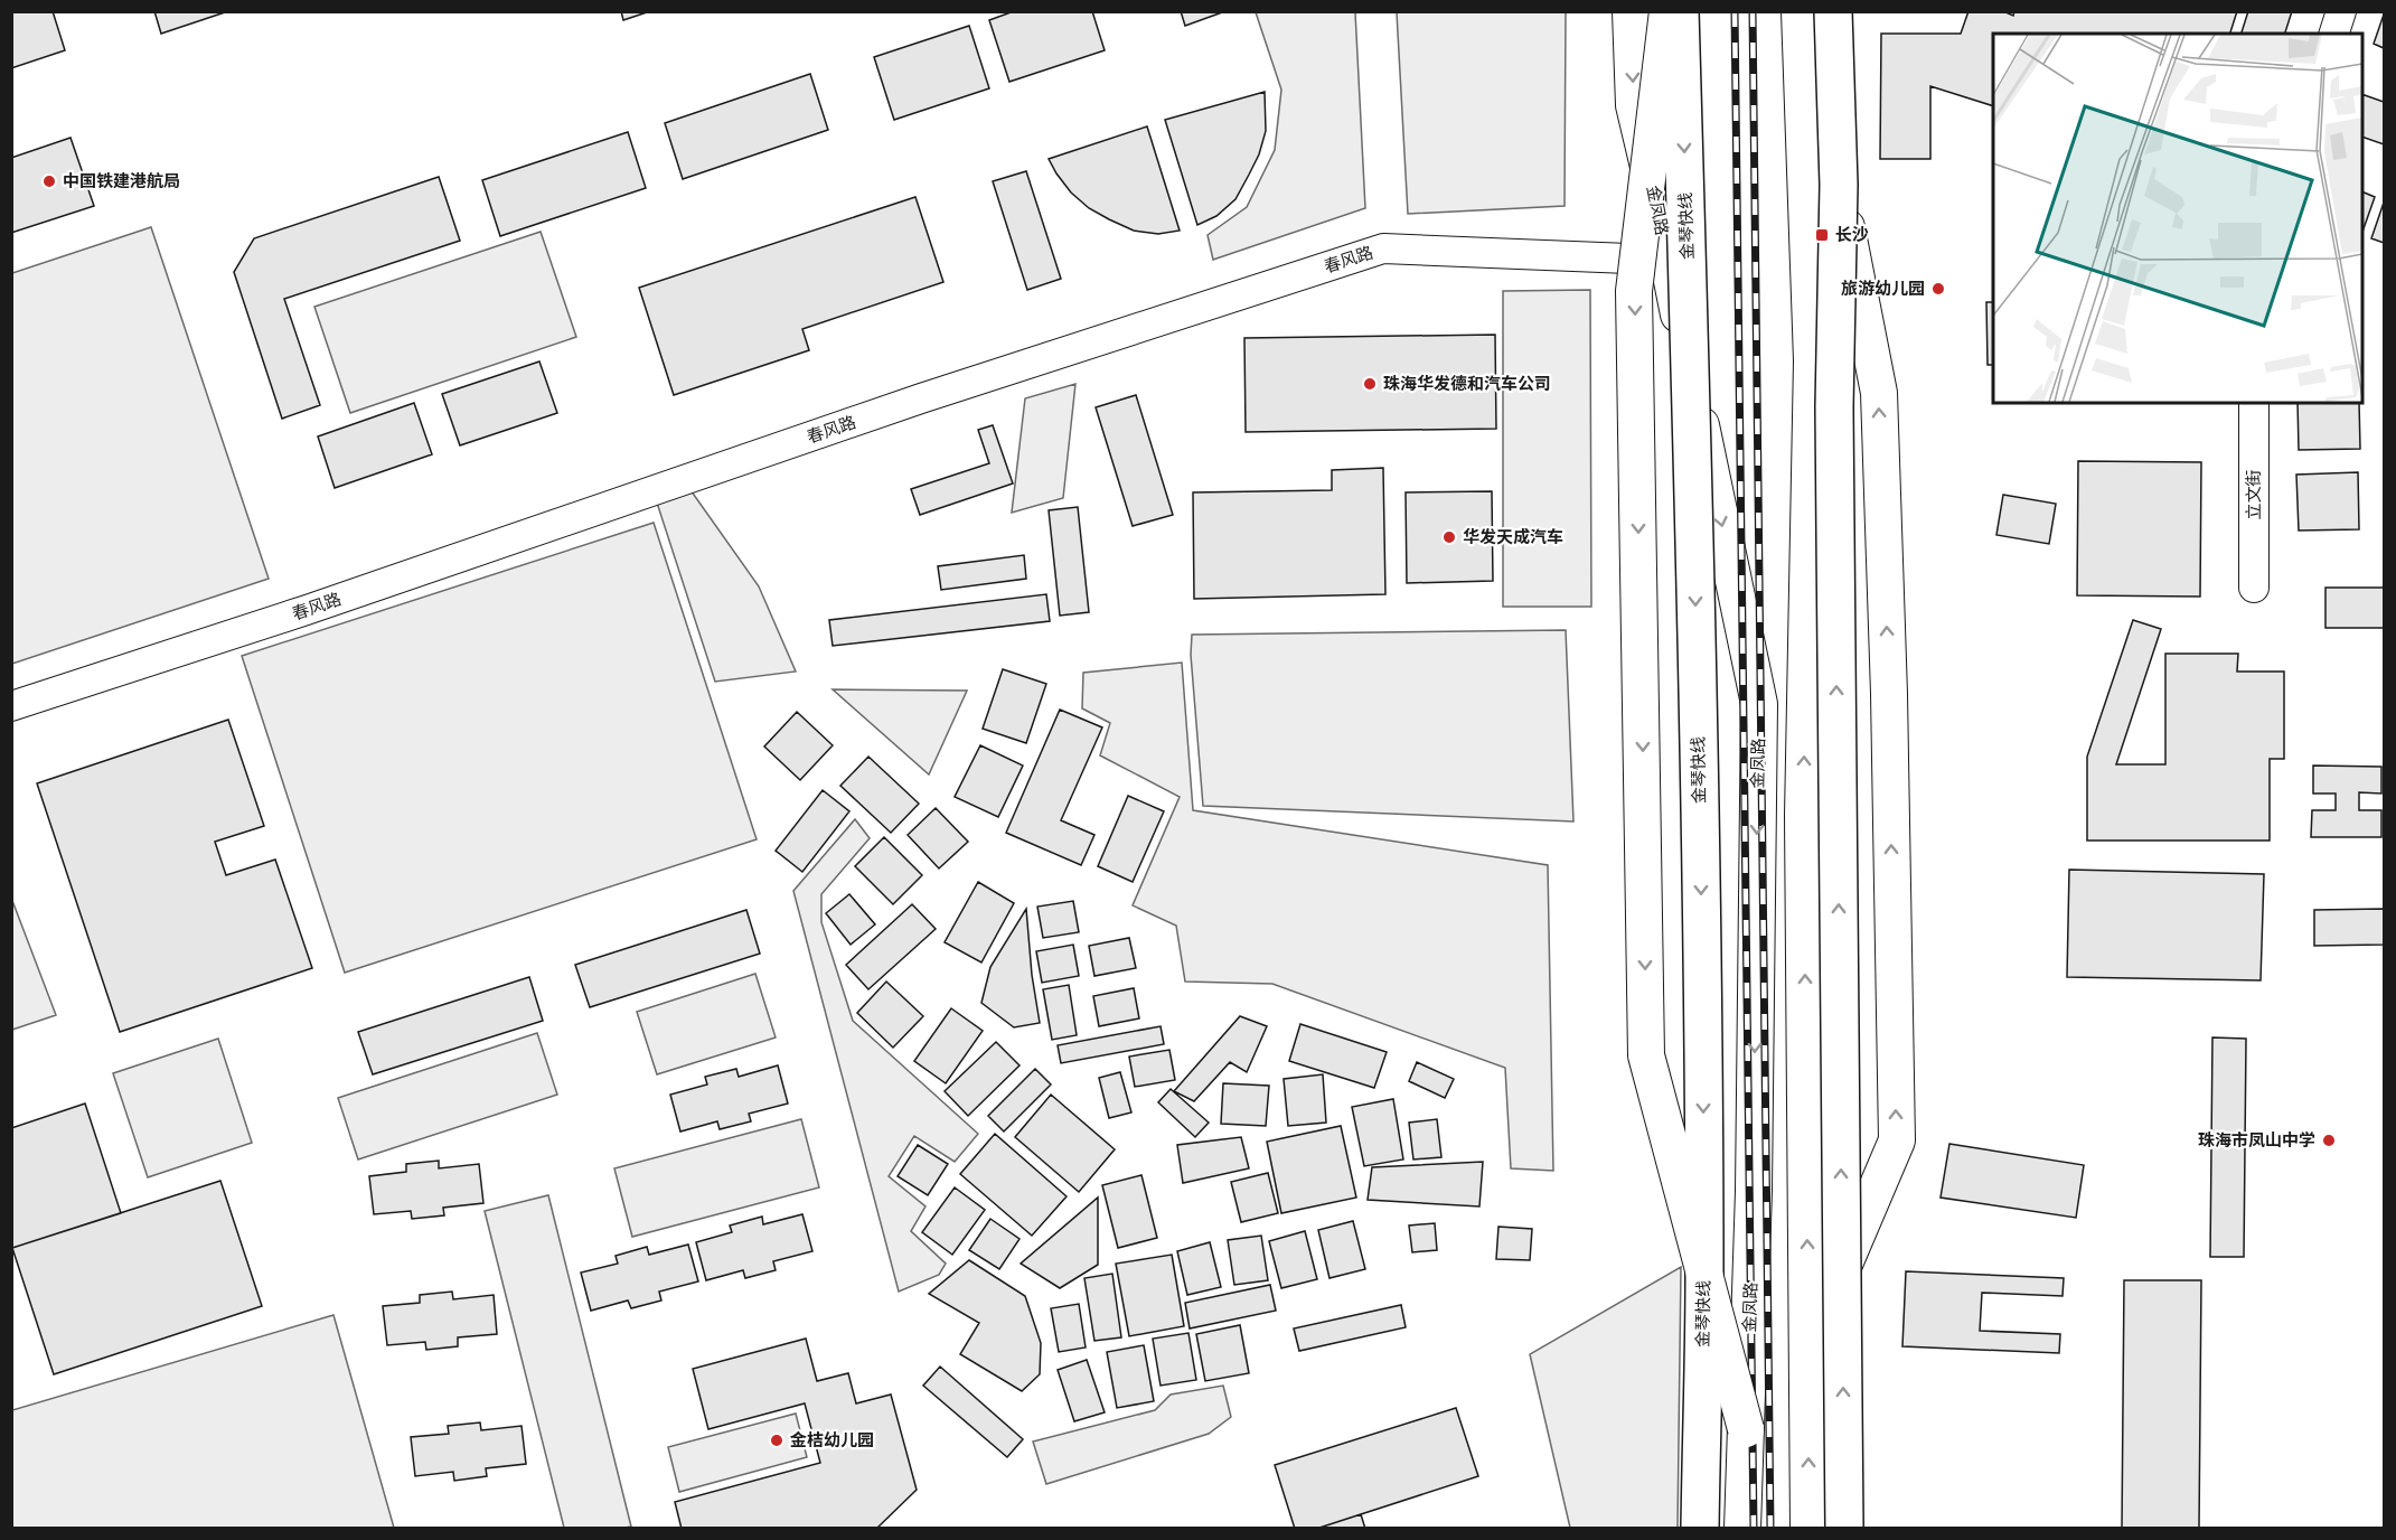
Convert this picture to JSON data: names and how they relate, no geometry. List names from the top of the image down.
{
  "streets": {
    "highway": ["金琴快线"],
    "main road": ["金凤路"],
    "street": ["春风路", "立文街"]
  },
  "crossings": [
    ["金凤路", "春风路"]
  ],
  "places": {
    "other": [
      "中国铁建港航局",
      "旅游幼儿园",
      "珠海华发德和汽车公司",
      "华发天成汽车",
      "珠海市凤山中学",
      "金桔幼儿园"
    ],
    "transit": ["长沙"]
  }
}
